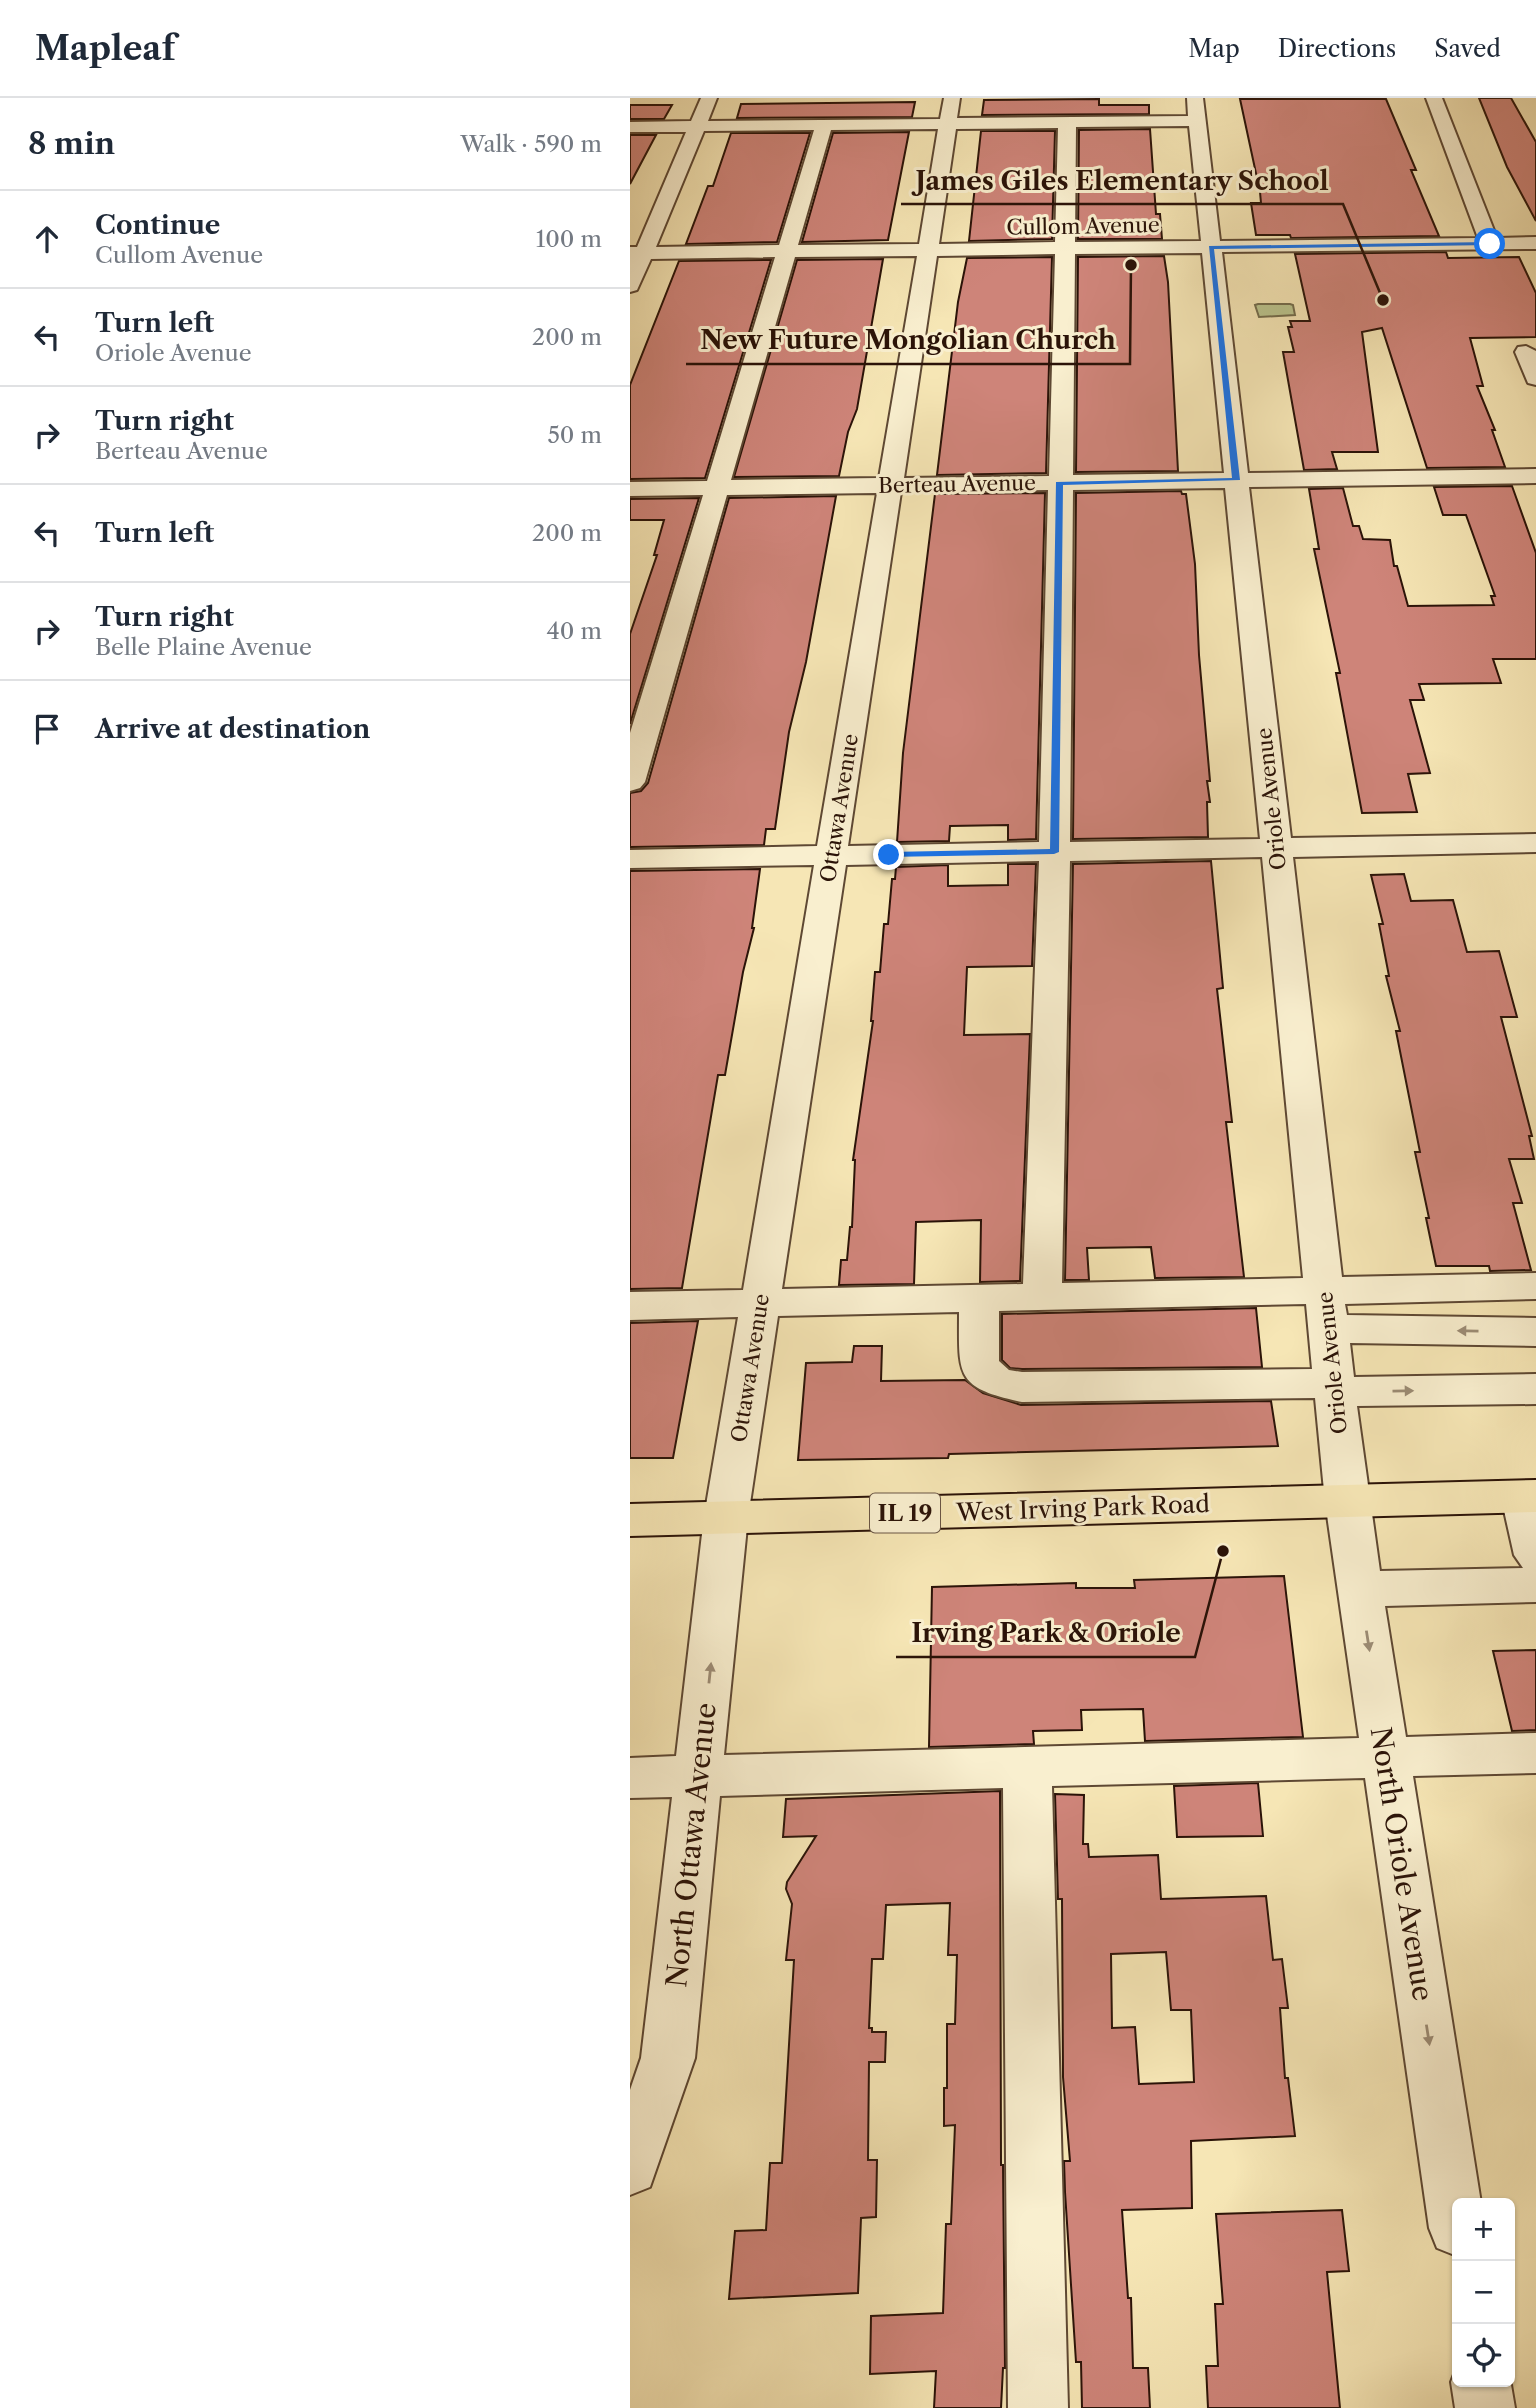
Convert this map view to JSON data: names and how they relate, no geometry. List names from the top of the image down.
{
  "streets": {
    "main road": ["West Irving Park Road", "IL 19"],
    "street": [
      "Cullom Avenue",
      "Berteau Avenue",
      "Oriole Avenue",
      "Ottawa Avenue",
      "North Ottawa Avenue",
      "North Oriole Avenue"
    ]
  },
  "crossings": [
    ["Cullom Avenue", "Oriole Avenue"],
    ["Cullom Avenue", "Ottawa Avenue"],
    ["Berteau Avenue", "Oriole Avenue"],
    ["Berteau Avenue", "Ottawa Avenue"],
    ["Oriole Avenue", "West Irving Park Road"],
    ["Oriole Avenue", "North Oriole Avenue"],
    ["Ottawa Avenue", "West Irving Park Road"],
    ["Ottawa Avenue", "North Ottawa Avenue"],
    ["West Irving Park Road", "North Ottawa Avenue"],
    ["West Irving Park Road", "North Oriole Avenue"]
  ],
  "one_way": ["North Ottawa Avenue", "North Oriole Avenue"],
  "places": ["New Future Mongolian Church", "James Giles Elementary School", "Irving Park & Oriole"],
  "page": {
    "header": "Mapleaf",
    "nav": ["Map", "Directions", "Saved"],
    "heading": ["8 min", "Walk · 590 m"],
    "list": [
      ["Continue", "Cullom Avenue", "100 m"],
      ["Turn left", "Oriole Avenue", "200 m"],
      ["Turn right", "Berteau Avenue", "50 m"],
      ["Turn left", "200 m"],
      ["Turn right", "Belle Plaine Avenue", "40 m"],
      "Arrive at destination"
    ],
    "map_buttons": ["+", "−"]
  }
}
